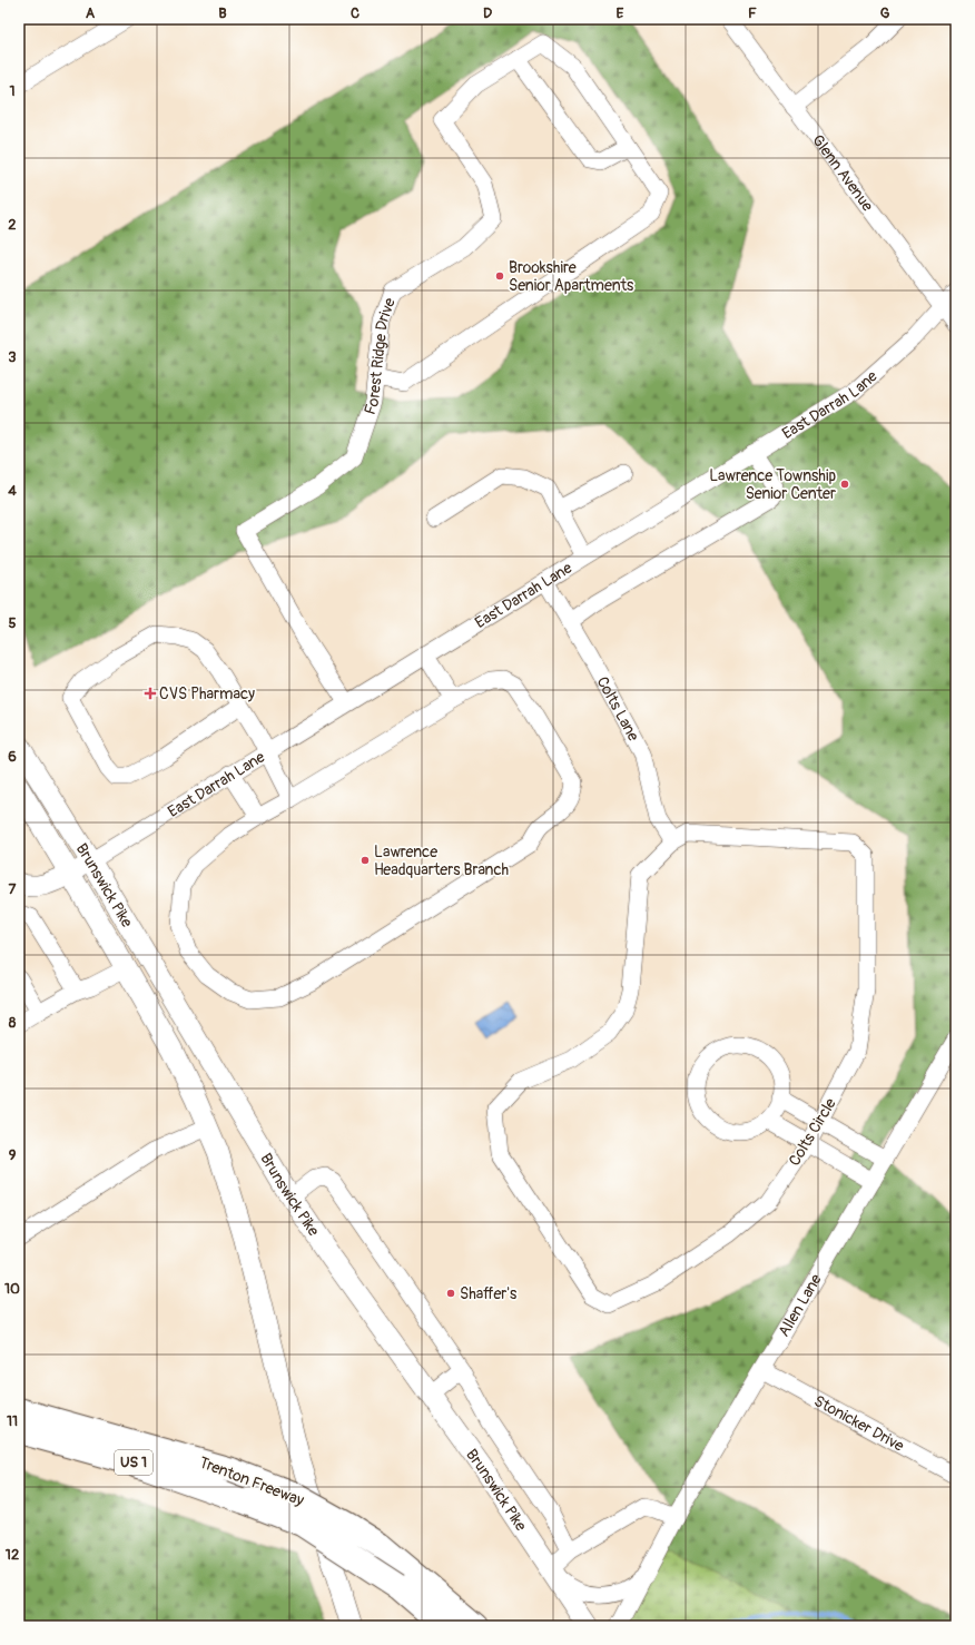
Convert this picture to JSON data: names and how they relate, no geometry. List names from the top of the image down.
{
  "streets": {
    "highway": ["US 1", "Trenton Freeway"],
    "main road": ["Brunswick Pike"],
    "street": [
      "Glenn Avenue",
      "Forest Ridge Drive",
      "East Darrah Lane",
      "Colts Lane",
      "Colts Circle",
      "Allen Lane",
      "Stonicker Drive"
    ]
  },
  "crossings": [
    ["Glenn Avenue", "East Darrah Lane"],
    ["Forest Ridge Drive", "East Darrah Lane"],
    ["East Darrah Lane", "Colts Lane"],
    ["East Darrah Lane", "Brunswick Pike"],
    ["Colts Lane", "Colts Circle"],
    ["Brunswick Pike", "Allen Lane"],
    ["Allen Lane", "Stonicker Drive"]
  ],
  "places": {
    "other": [
      "Brookshire Senior Apartments",
      "Lawrence Township Senior Center",
      "Lawrence Headquarters Branch",
      "Shaffer's"
    ],
    "health": ["CVS Pharmacy"]
  },
  "grid": {
    "columns": [
      "A",
      "B",
      "C",
      "D",
      "E",
      "F",
      "G"
    ],
    "rows": [
      "1",
      "2",
      "3",
      "4",
      "5",
      "6",
      "7",
      "8",
      "9",
      "10",
      "11",
      "12"
    ]
  }
}
